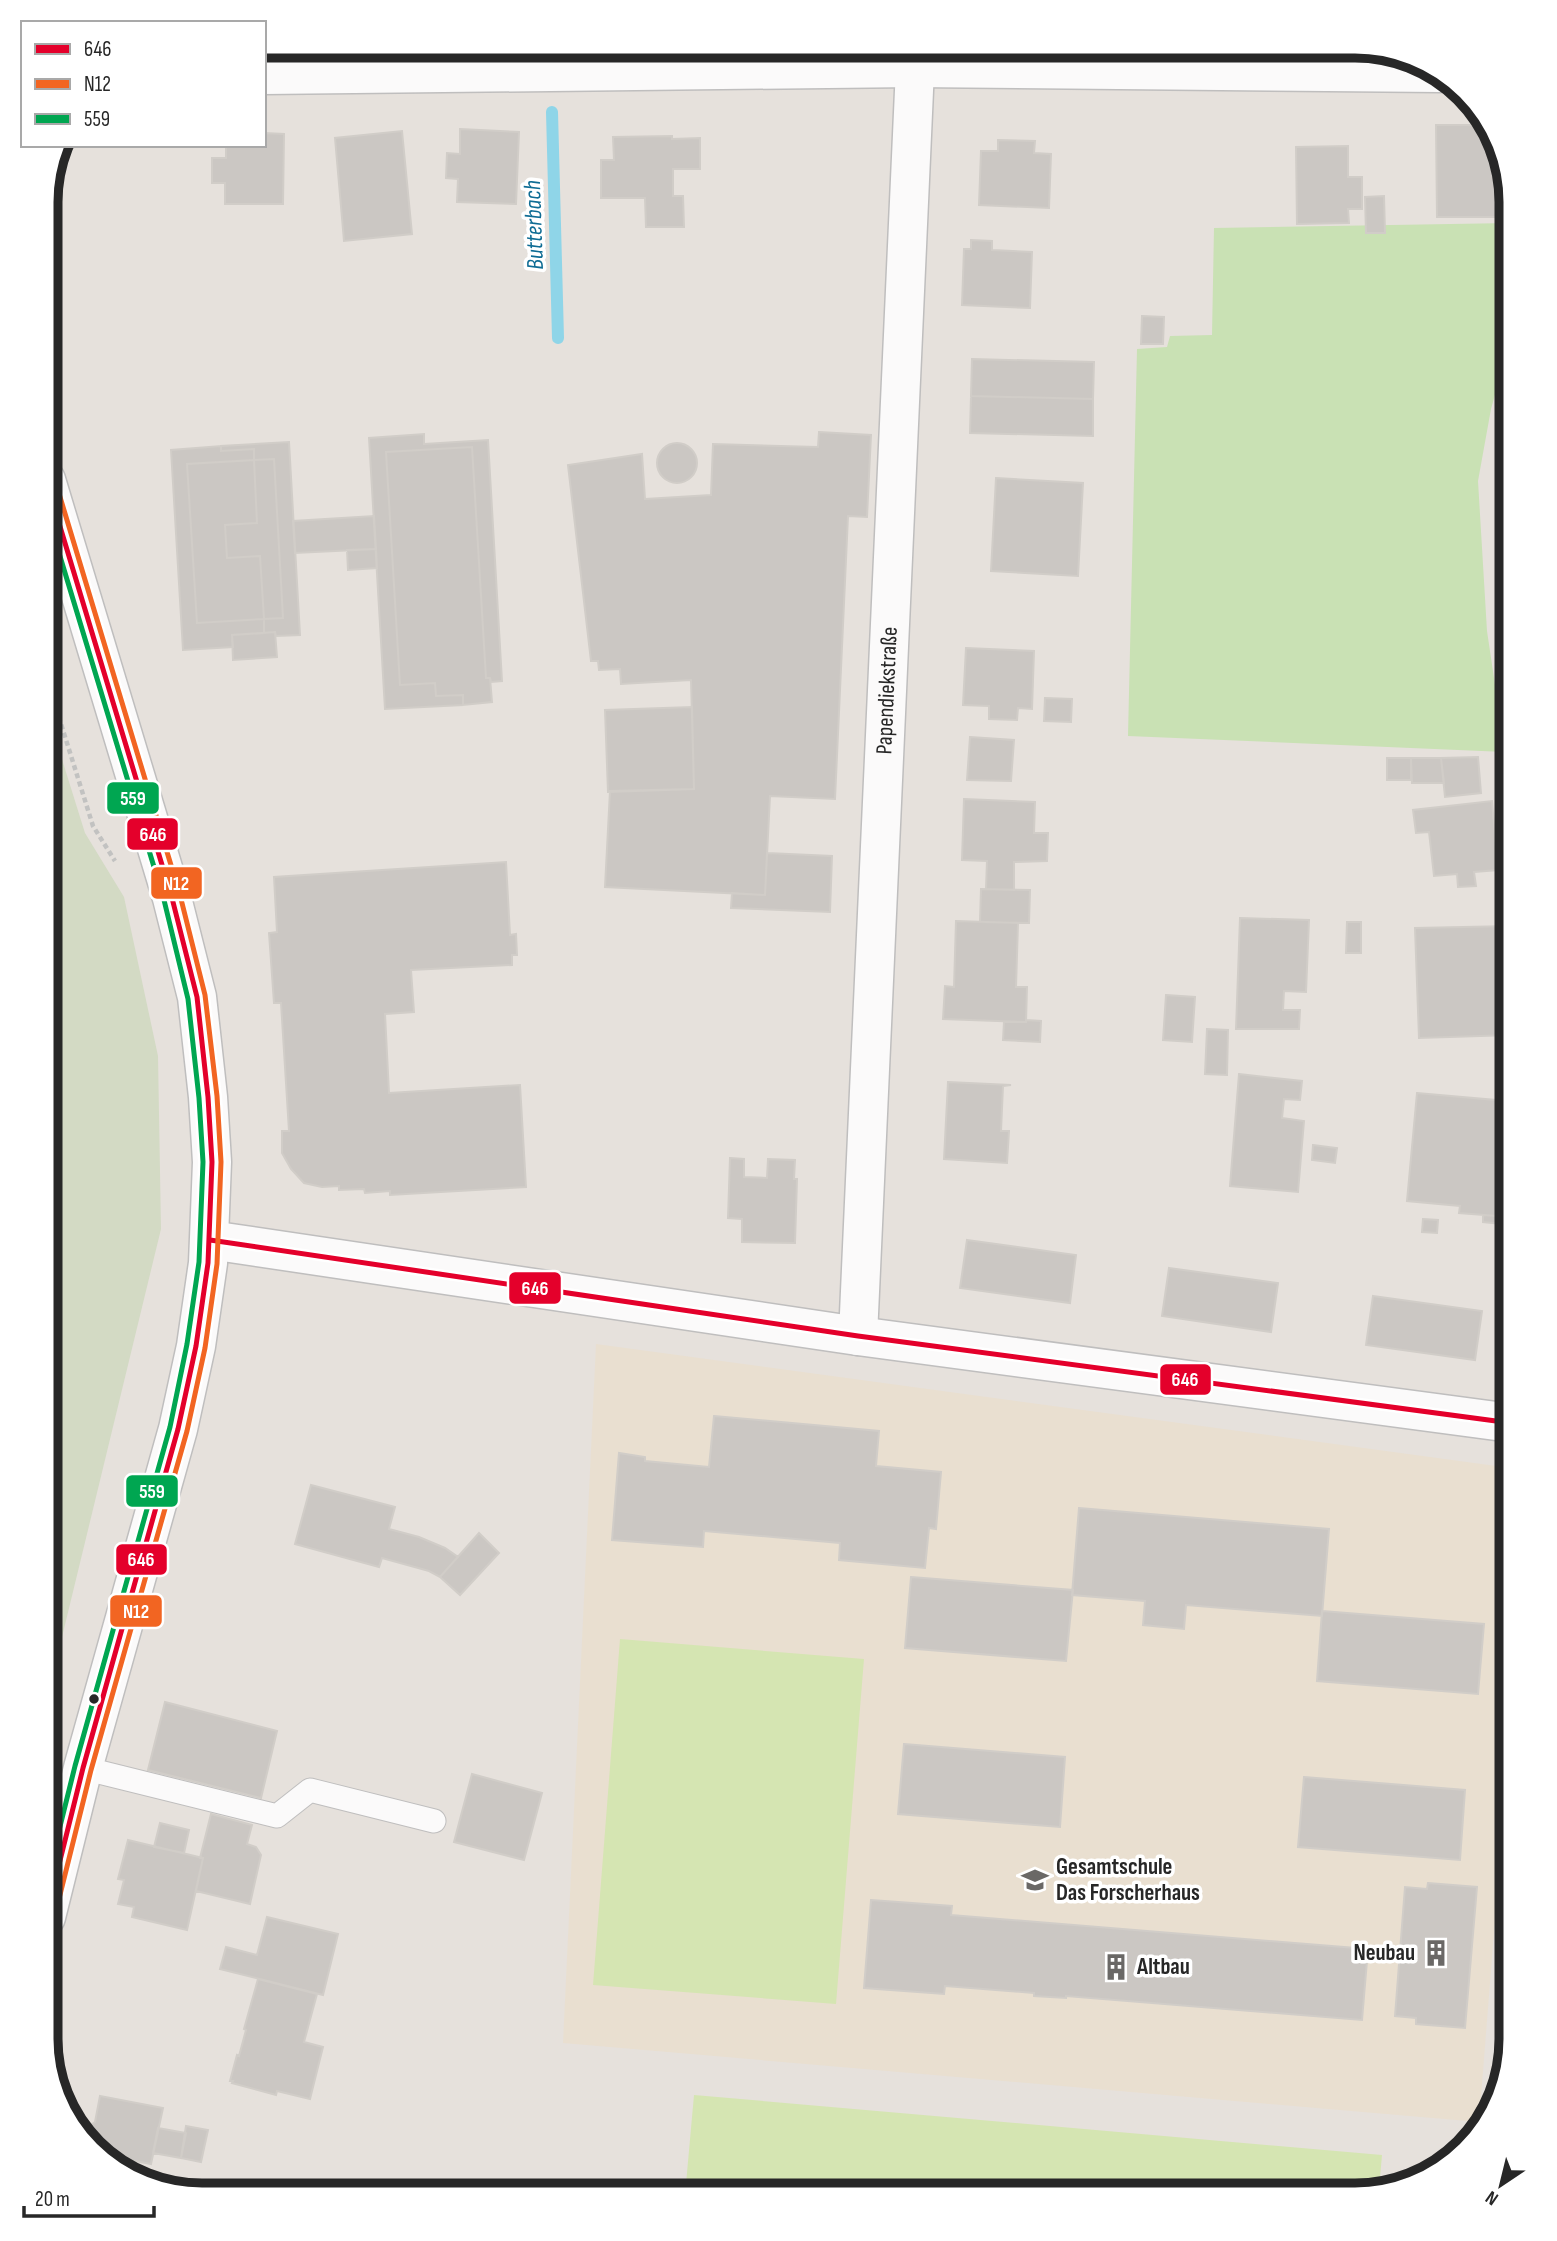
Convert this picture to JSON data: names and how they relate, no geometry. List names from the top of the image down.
{
  "streets": {
    "street": ["Papendiekstraße"]
  },
  "water": ["Butterbach"],
  "places": {
    "school or university": ["Gesamtschule Das Forscherhaus"],
    "building": ["Neubau", "Altbau"]
  },
  "lines": ["transit line N12", "transit line 646", "transit line 559"],
  "legend": ["646", "N12", "559"],
  "scale_bar": "20 m",
  "north": "bottom left"
}
